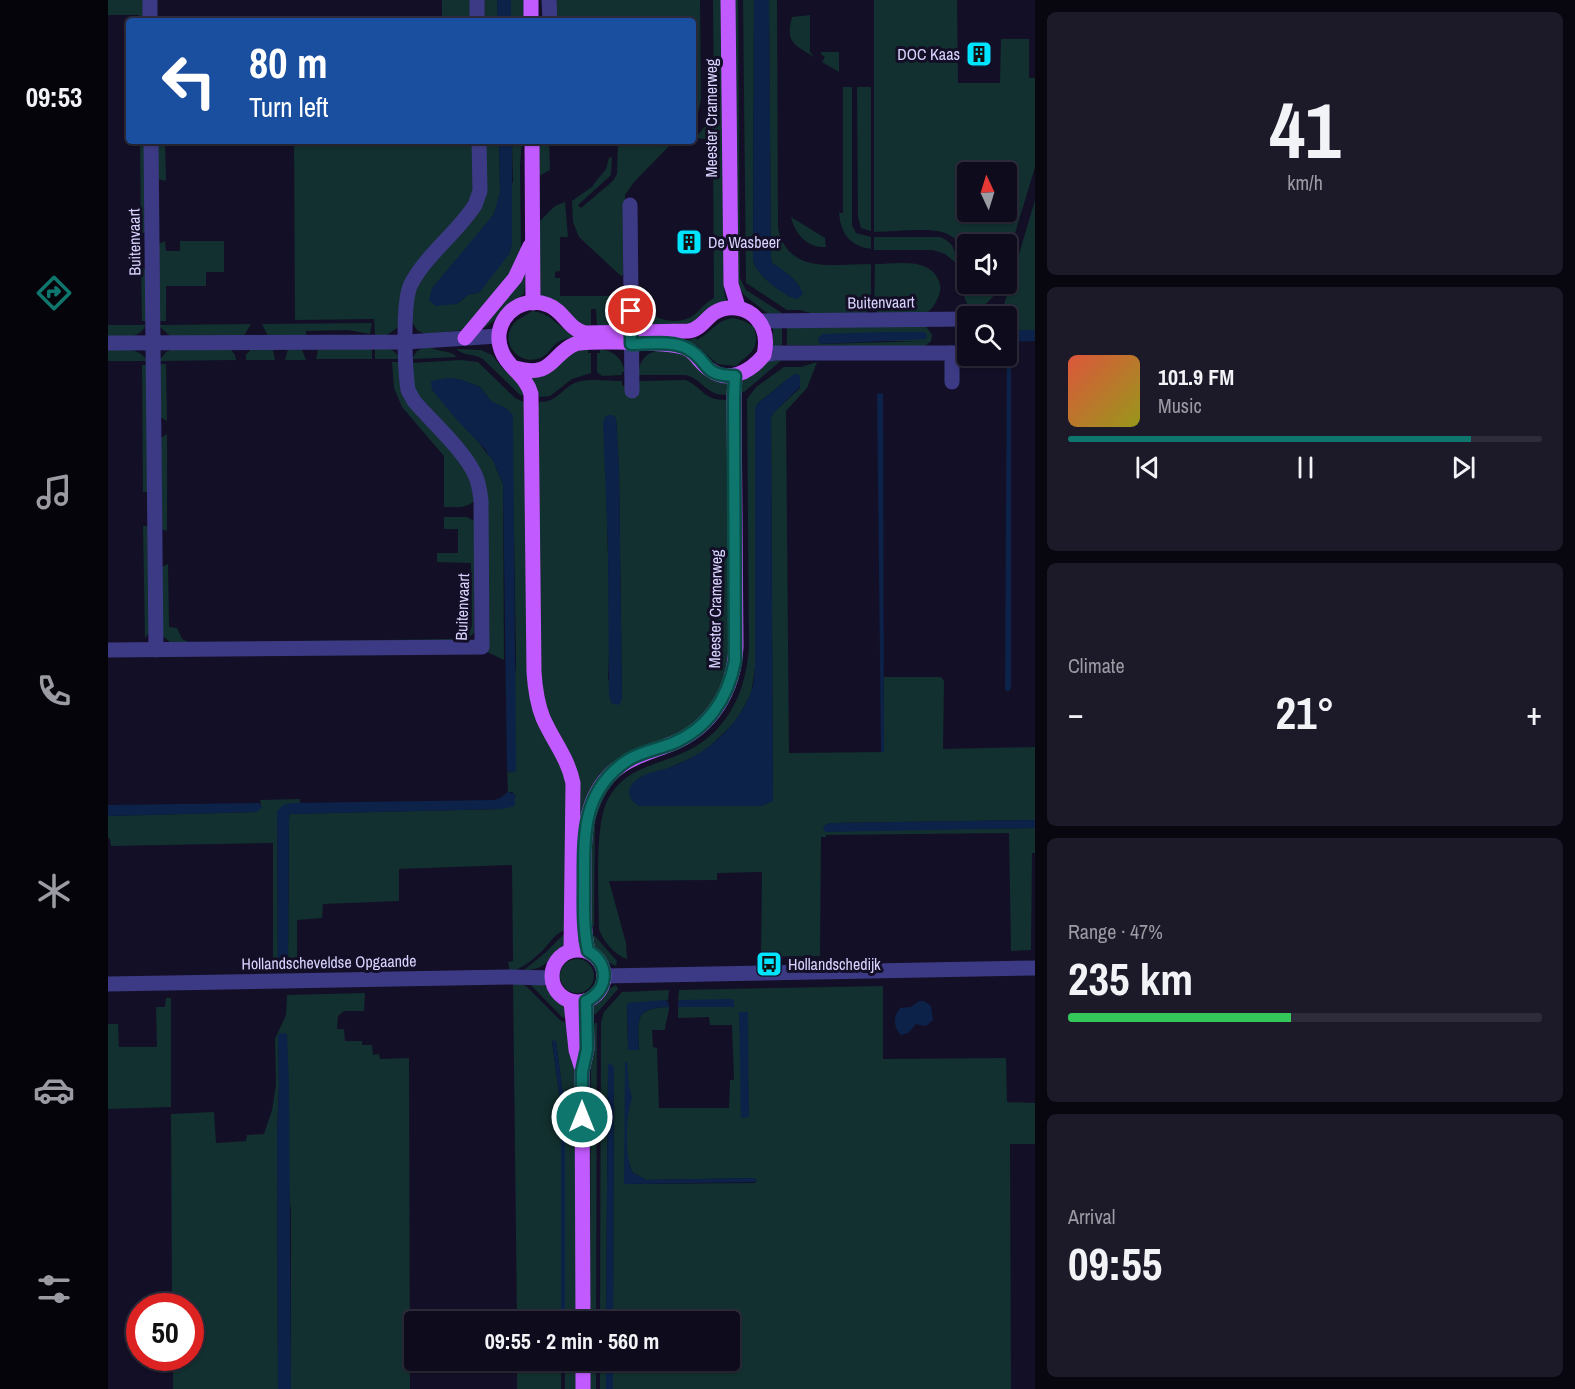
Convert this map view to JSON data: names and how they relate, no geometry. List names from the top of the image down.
{
  "streets": {
    "main road": ["Meester Cramerweg"],
    "street": ["Buitenvaart", "Hollandscheveldse Opgaande"]
  },
  "crossings": [
    ["Meester Cramerweg", "Hollandscheveldse Opgaande"]
  ],
  "places": {
    "building": ["DOC Kaas", "De Wasbeer"],
    "bus stop": ["Hollandschedijk"]
  },
  "north": "top",
  "page": {
    "tabs": "09:53",
    "tile": [
      ["41", "km/h"],
      "Climate",
      ["Range · 47%", "235 km"],
      ["Arrival", "09:55"]
    ],
    "turn": ["80 m", "Turn left"],
    "song": ["101.9 FM", "Music"],
    "heat": ["−", "21°", "+"],
    "limit": "50",
    "trip": "09:55 · 2 min · 560 m"
  }
}
